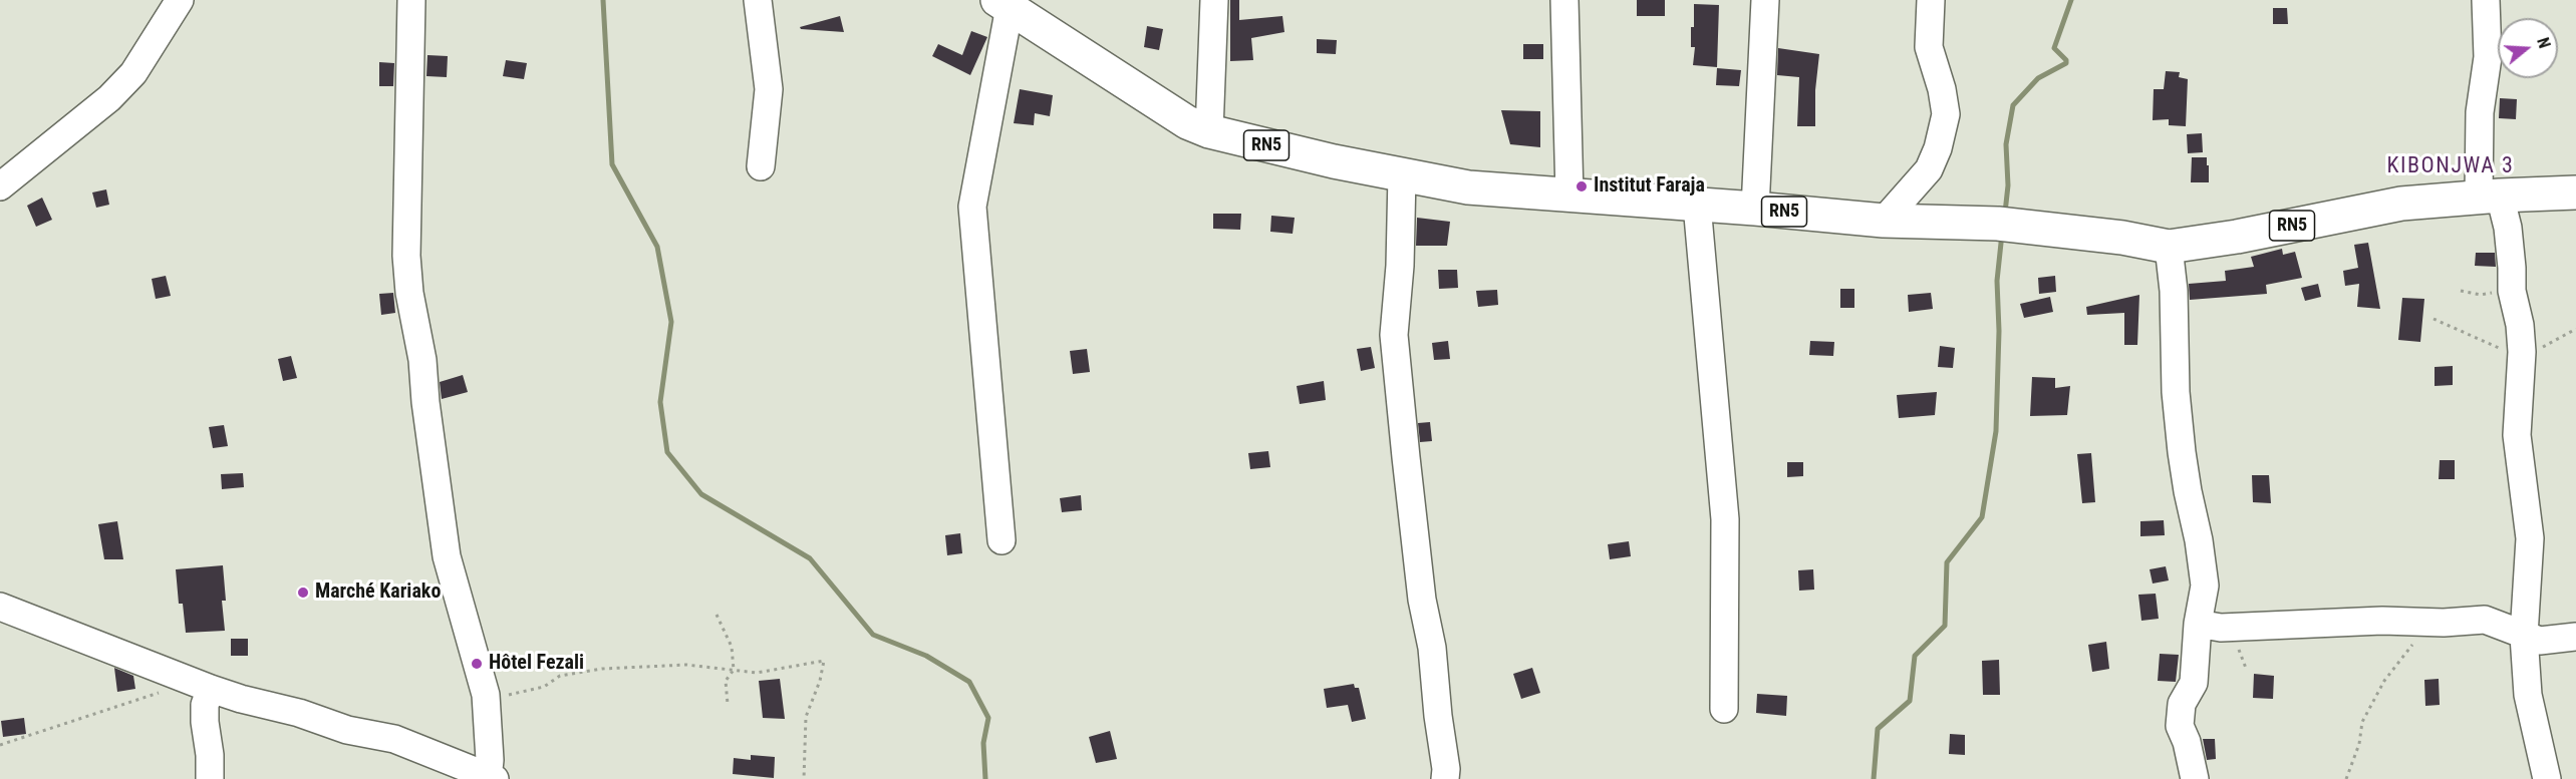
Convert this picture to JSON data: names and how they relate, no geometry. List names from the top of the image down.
{
  "streets": {
    "highway": ["RN5"]
  },
  "districts": ["KIBONJWA 3"],
  "places": ["Institut Faraja", "Marché Kariako", "Hôtel Fezali"],
  "north": "right"
}
